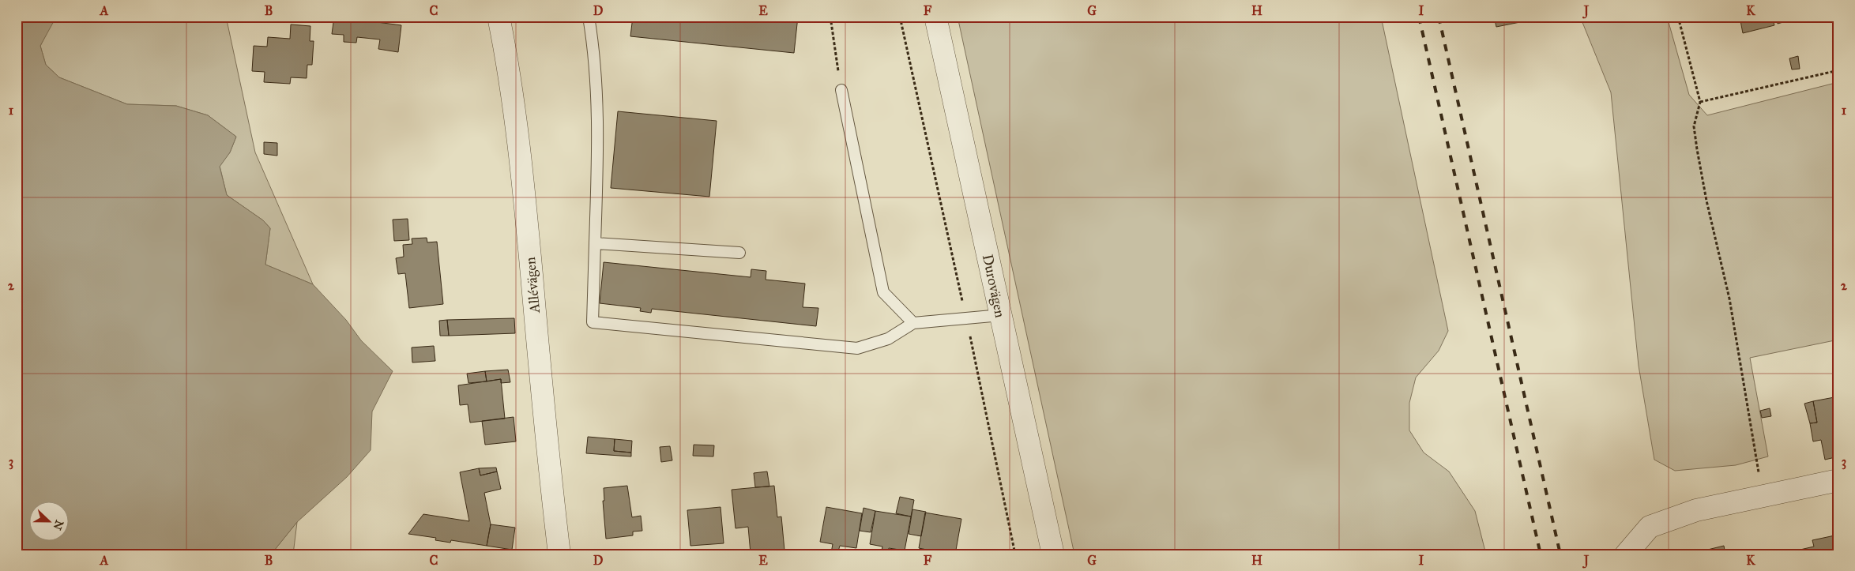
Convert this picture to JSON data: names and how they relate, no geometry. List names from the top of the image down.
{
  "streets": {
    "street": ["Allévägen", "Durovägen"]
  },
  "north": "right",
  "grid": {
    "columns": [
      "A",
      "B",
      "C",
      "D",
      "E",
      "F",
      "G",
      "H",
      "I",
      "J",
      "K"
    ],
    "rows": ["1", "2", "3"]
  }
}
